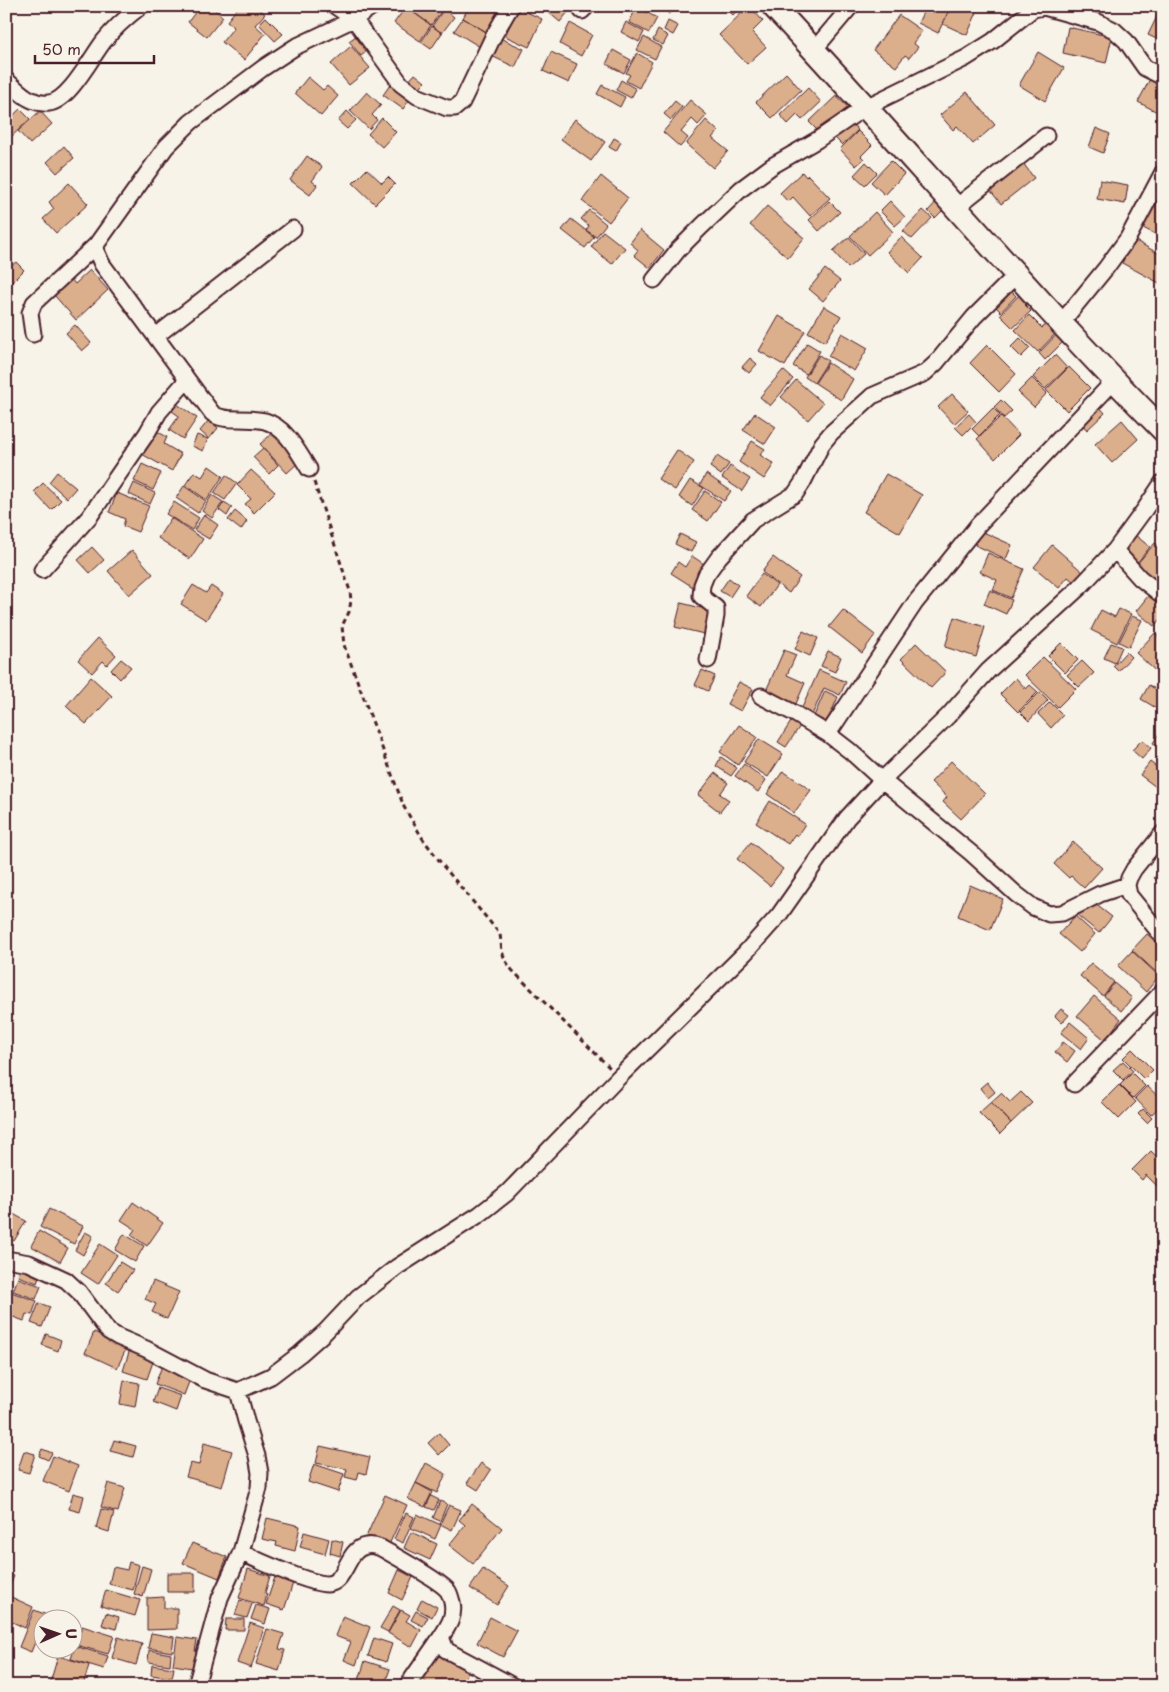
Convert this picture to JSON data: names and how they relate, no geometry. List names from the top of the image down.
{
  "scale_bar": "50 m",
  "north": "right"
}
